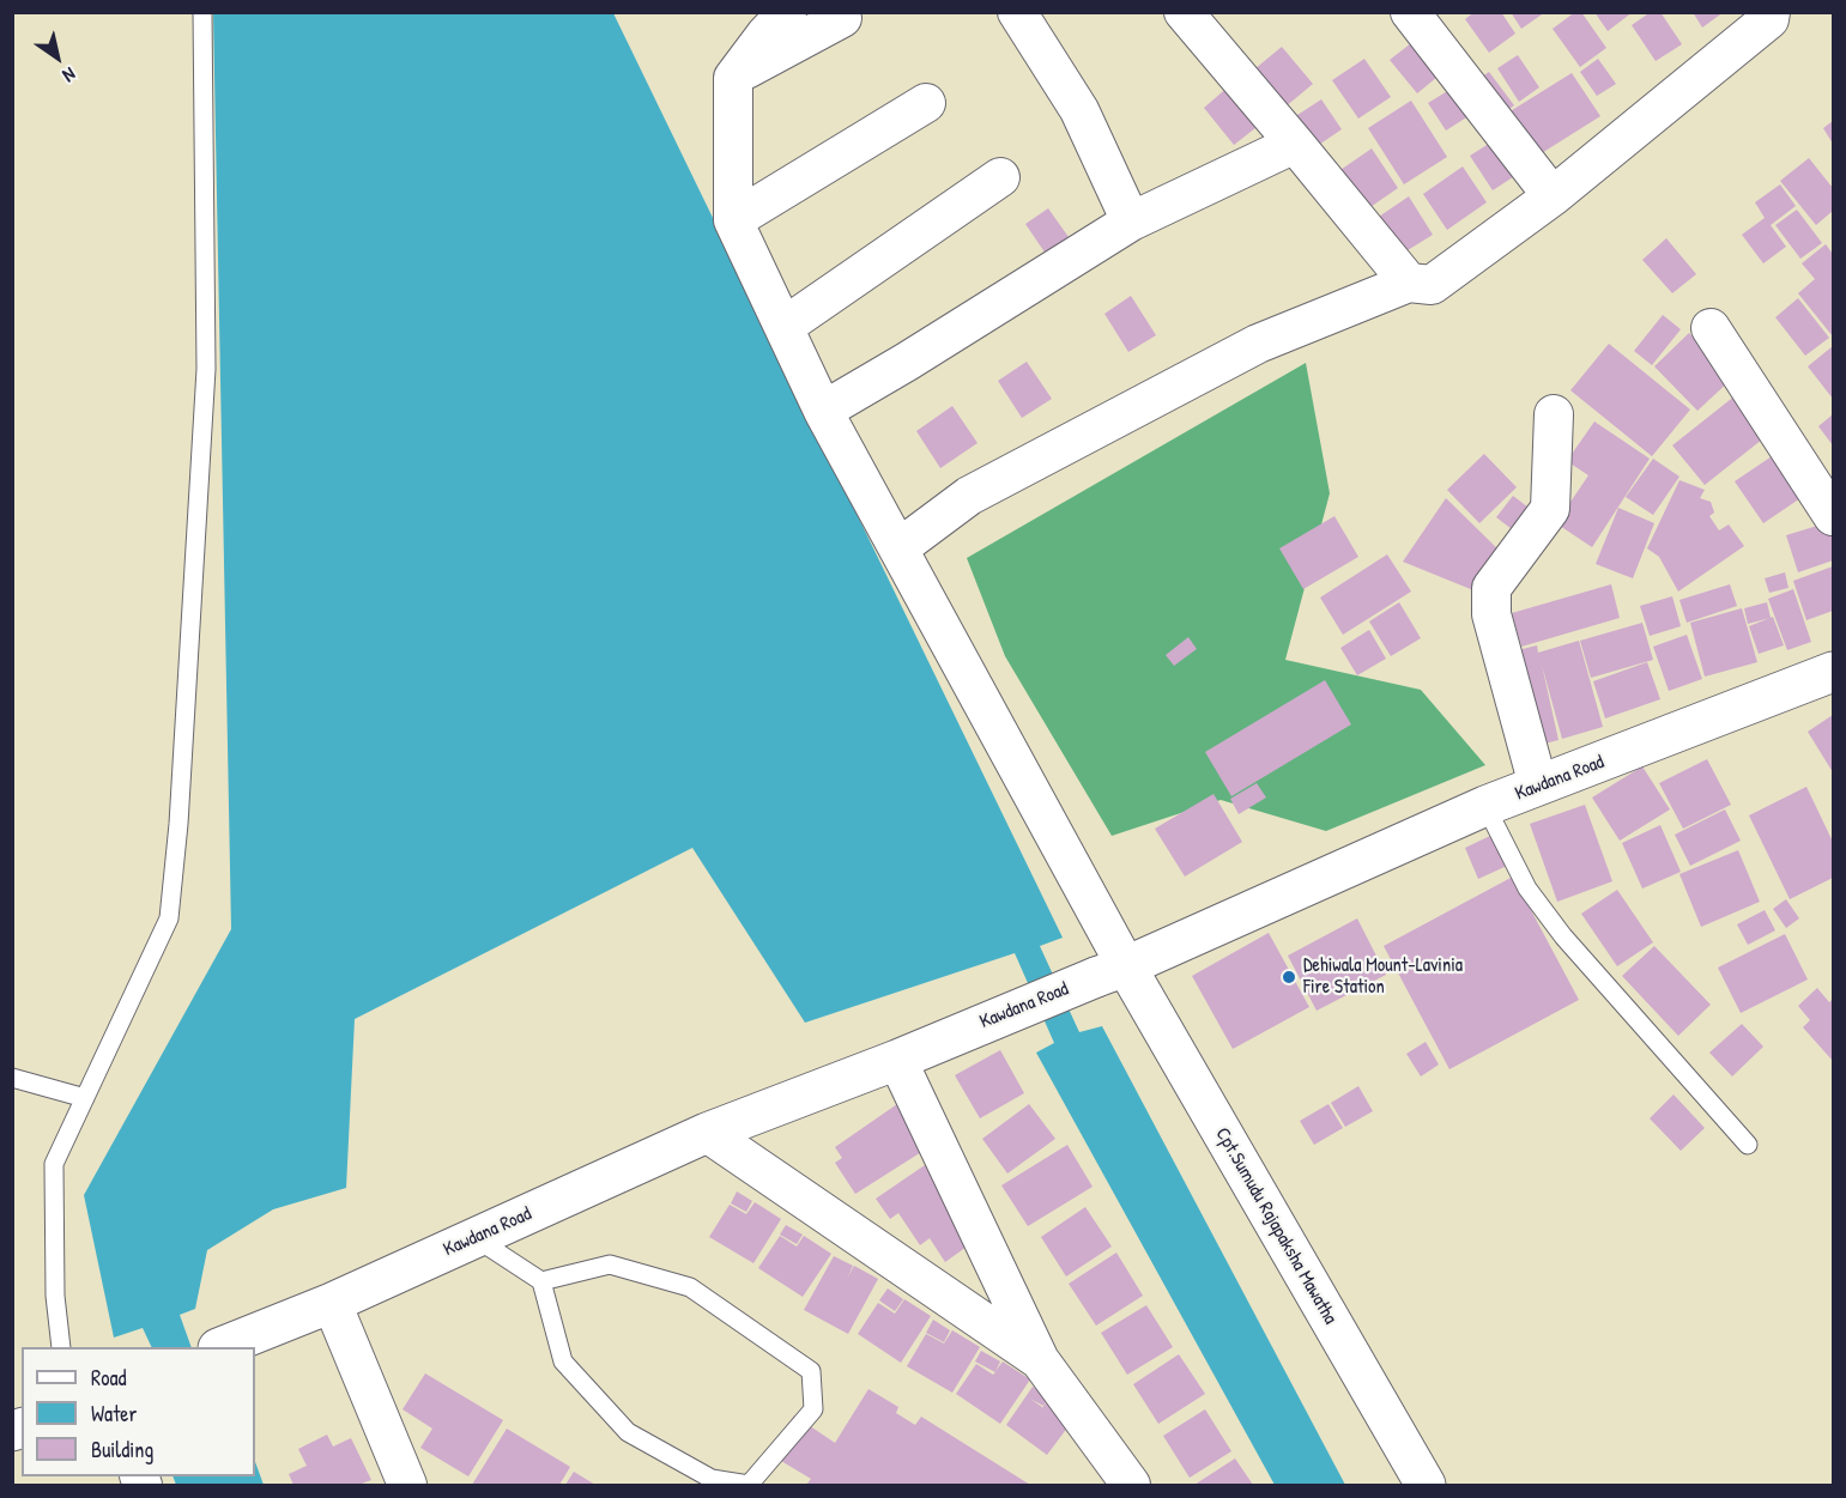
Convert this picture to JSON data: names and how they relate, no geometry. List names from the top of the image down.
{
  "streets": {
    "main road": ["Kawdana Road", "Cpt.Sumudu Rajapaksha Mawatha"]
  },
  "crossings": [
    ["Kawdana Road", "Cpt.Sumudu Rajapaksha Mawatha"]
  ],
  "places": ["Dehiwala Mount-Lavinia Fire Station"],
  "legend": ["Road", "Water", "Building"],
  "north": "bottom right"
}
